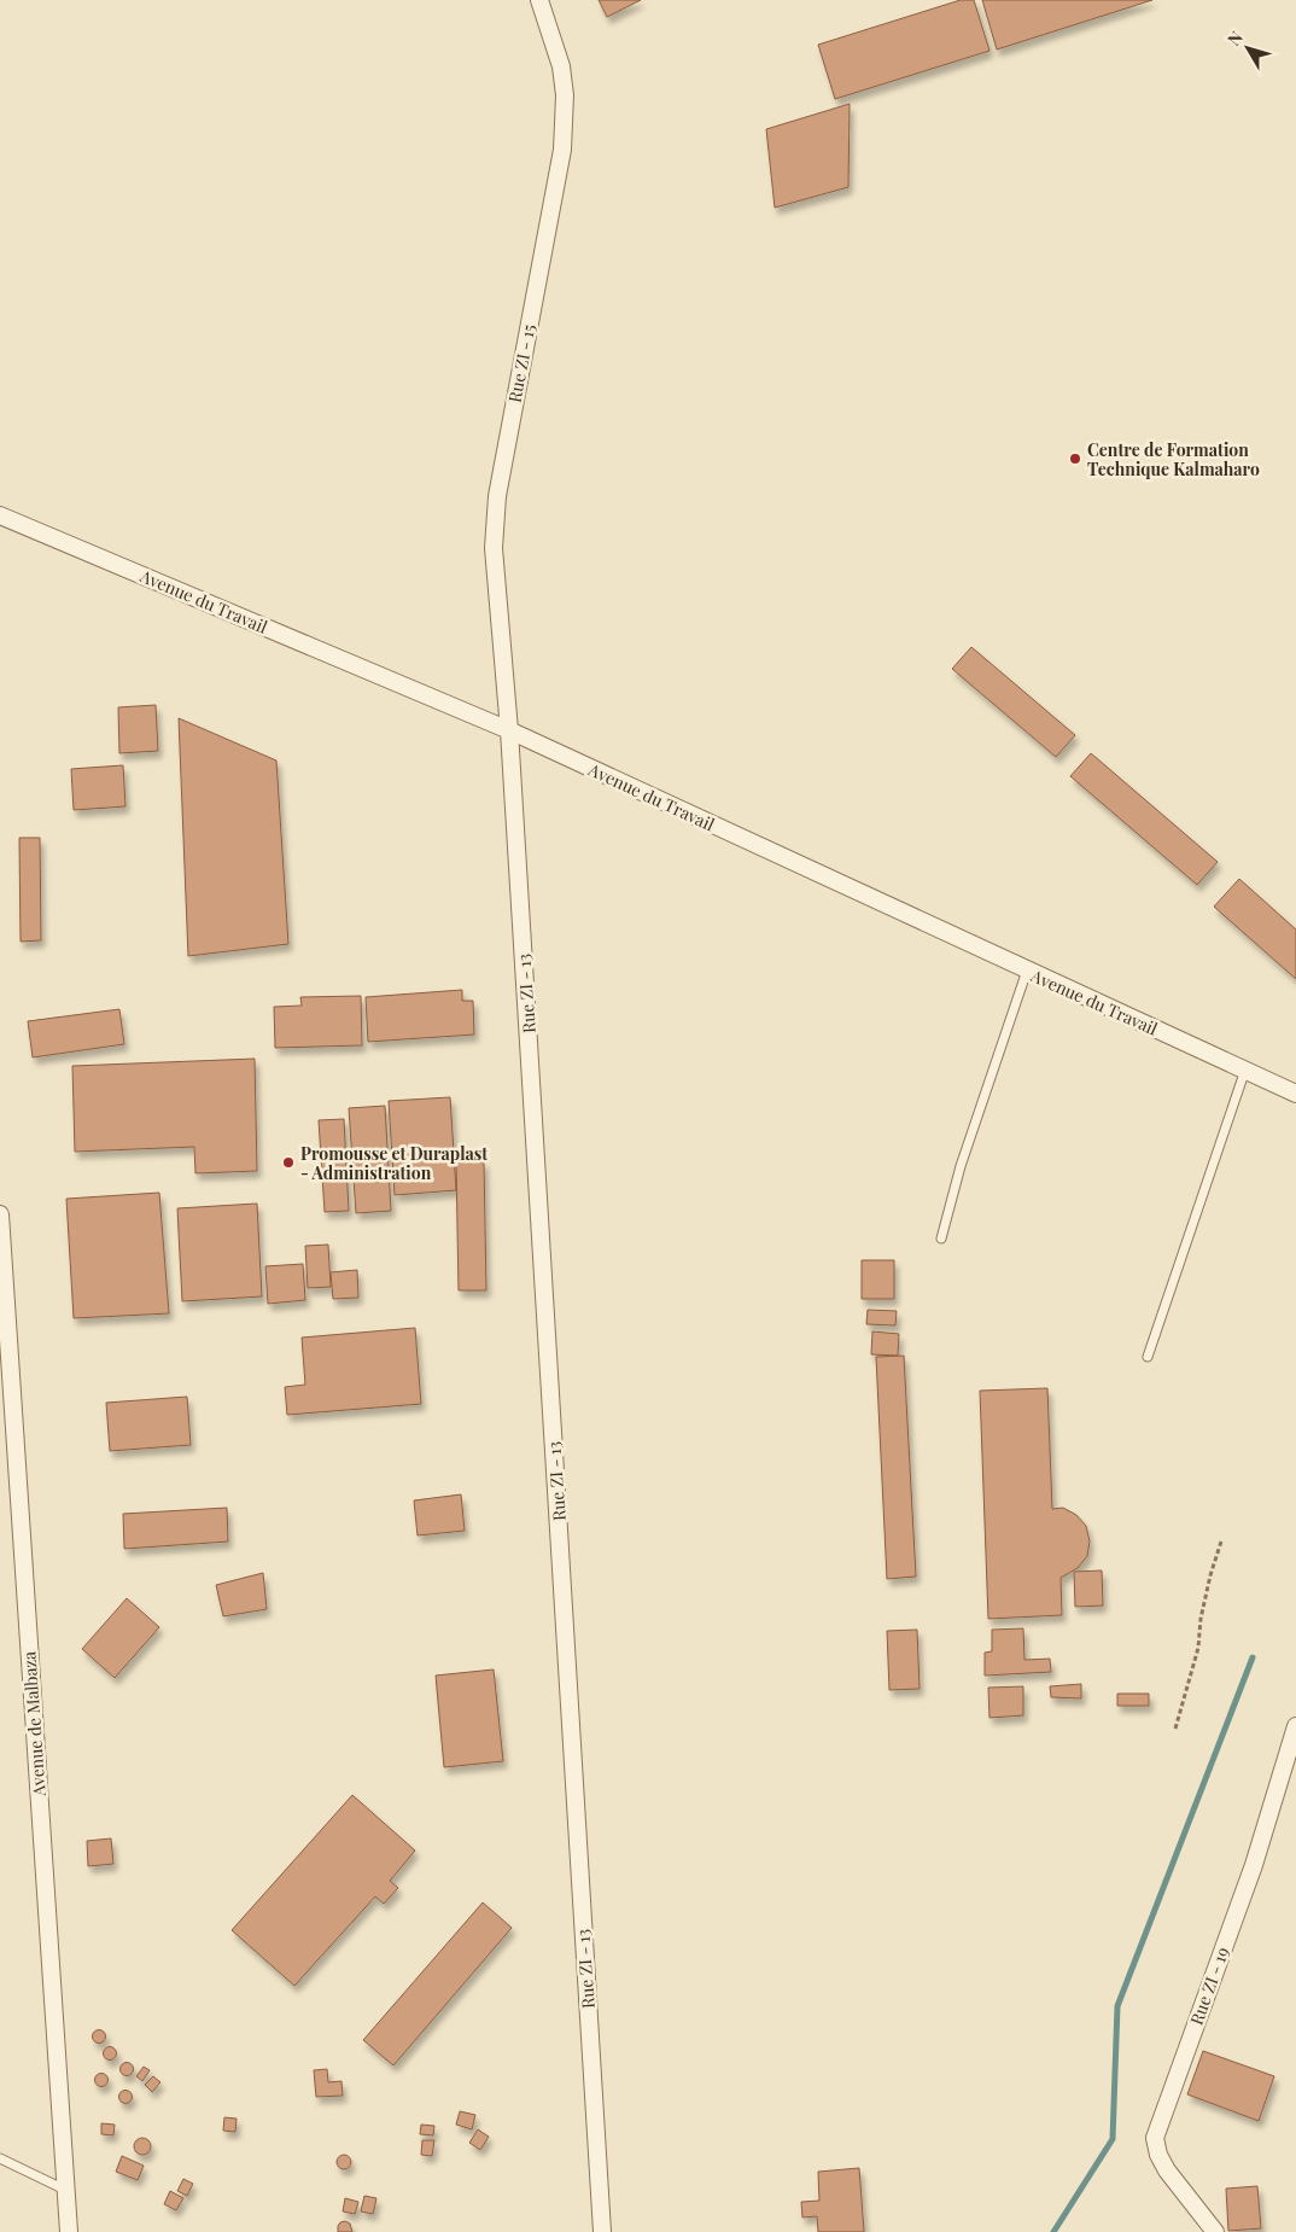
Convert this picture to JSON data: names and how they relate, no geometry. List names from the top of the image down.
{
  "streets": {
    "street": [
      "Rue ZI - 15",
      "Avenue du Travail",
      "Rue ZI - 13",
      "Avenue de Malbaza",
      "Rue ZI - 19"
    ]
  },
  "crossings": [
    ["Rue ZI - 15", "Avenue du Travail"],
    ["Rue ZI - 15", "Rue ZI - 13"],
    ["Avenue du Travail", "Rue ZI - 13"]
  ],
  "places": ["Centre de Formation Technique Kalmaharo", "Promousse et Duraplast - Administration"],
  "north": "top left"
}
